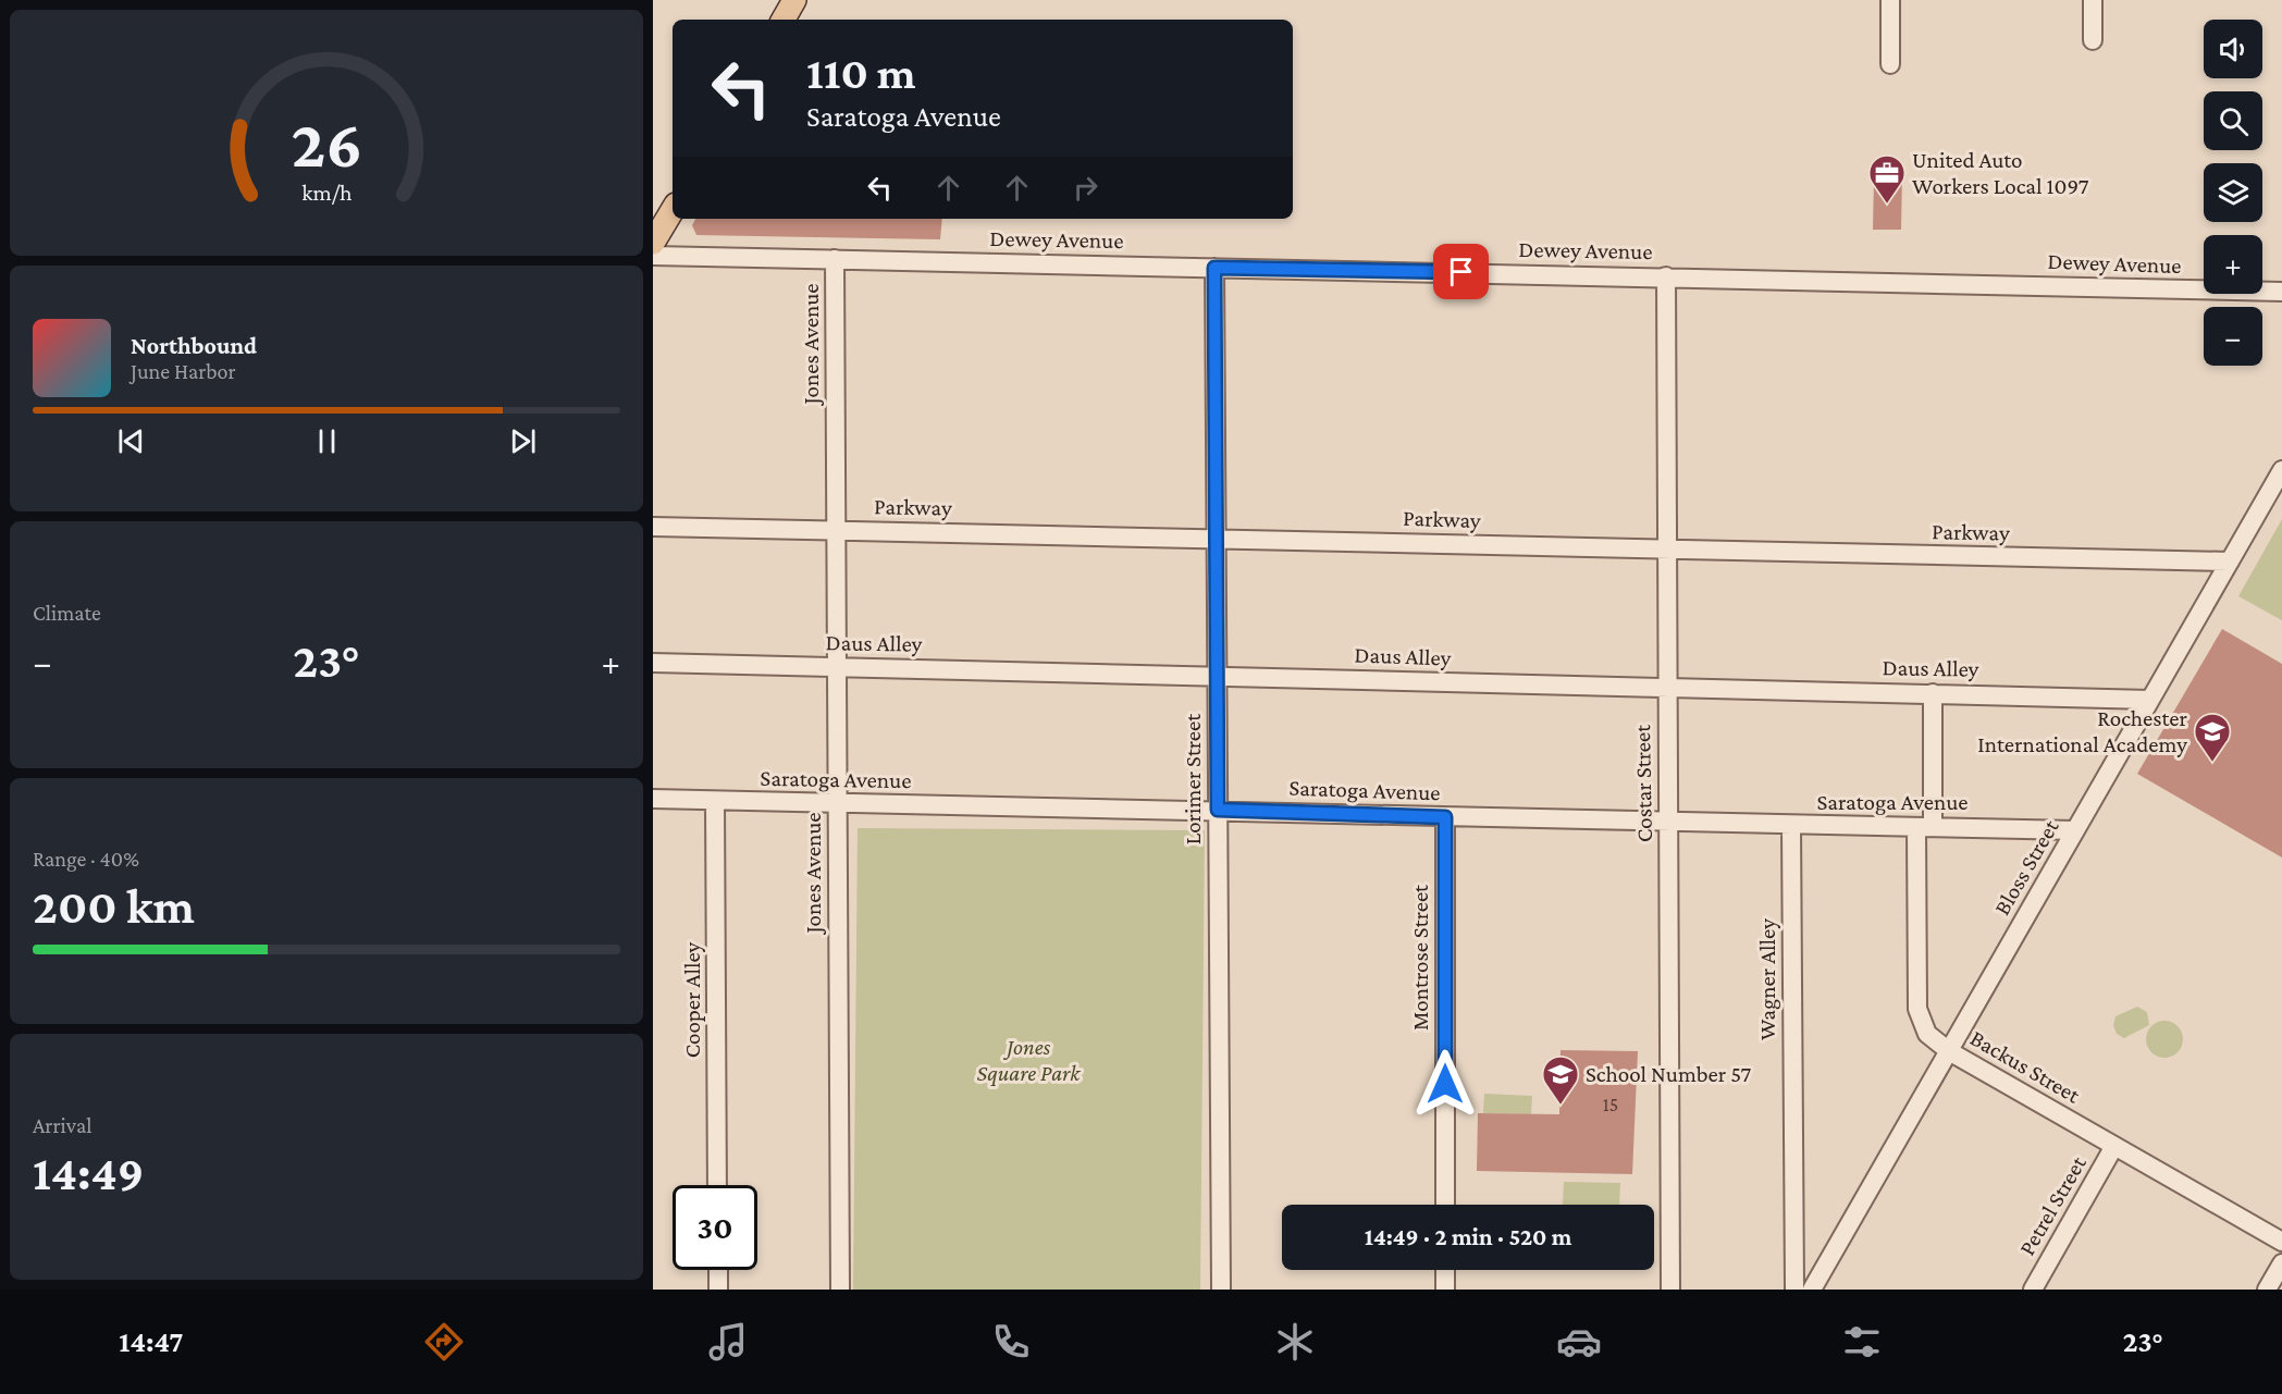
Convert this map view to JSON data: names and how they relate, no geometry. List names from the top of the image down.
{
  "streets": {
    "street": [
      "Dewey Avenue",
      "Jones Avenue",
      "Parkway",
      "Daus Alley",
      "Saratoga Avenue",
      "Lorimer Street",
      "Costar Street",
      "Bloss Street",
      "Montrose Street",
      "Wagner Alley",
      "Cooper Alley",
      "Backus Street",
      "Petrel Street"
    ]
  },
  "crossings": [
    ["Dewey Avenue", "Jones Avenue"],
    ["Dewey Avenue", "Lorimer Street"],
    ["Dewey Avenue", "Costar Street"],
    ["Jones Avenue", "Parkway"],
    ["Jones Avenue", "Daus Alley"],
    ["Jones Avenue", "Saratoga Avenue"],
    ["Parkway", "Lorimer Street"],
    ["Parkway", "Costar Street"],
    ["Parkway", "Bloss Street"],
    ["Daus Alley", "Lorimer Street"],
    ["Daus Alley", "Costar Street"],
    ["Daus Alley", "Bloss Street"],
    ["Daus Alley", "Backus Street"],
    ["Saratoga Avenue", "Lorimer Street"],
    ["Saratoga Avenue", "Costar Street"],
    ["Saratoga Avenue", "Bloss Street"],
    ["Saratoga Avenue", "Montrose Street"],
    ["Saratoga Avenue", "Wagner Alley"],
    ["Saratoga Avenue", "Cooper Alley"],
    ["Saratoga Avenue", "Backus Street"],
    ["Bloss Street", "Backus Street"],
    ["Backus Street", "Petrel Street"]
  ],
  "parks": ["Jones Square Park"],
  "places": {
    "office": ["United Auto Workers Local 1097"],
    "school or university": ["Rochester International Academy", "School Number 57"]
  },
  "house_numbers": ["15"],
  "page": {
    "map_buttons": ["+", "−"],
    "turn": ["110 m", "Saratoga Avenue"],
    "song": ["Northbound", "June Harbor"],
    "tile": [
      "Climate",
      ["Range · 40%", "200 km"],
      ["Arrival", "14:49"]
    ],
    "heat": ["−", "23°", "+"],
    "limit": "30",
    "trip": "14:49 · 2 min · 520 m",
    "tabs": ["14:47", "23°"],
    "gauge": ["26", "km/h"]
  }
}
